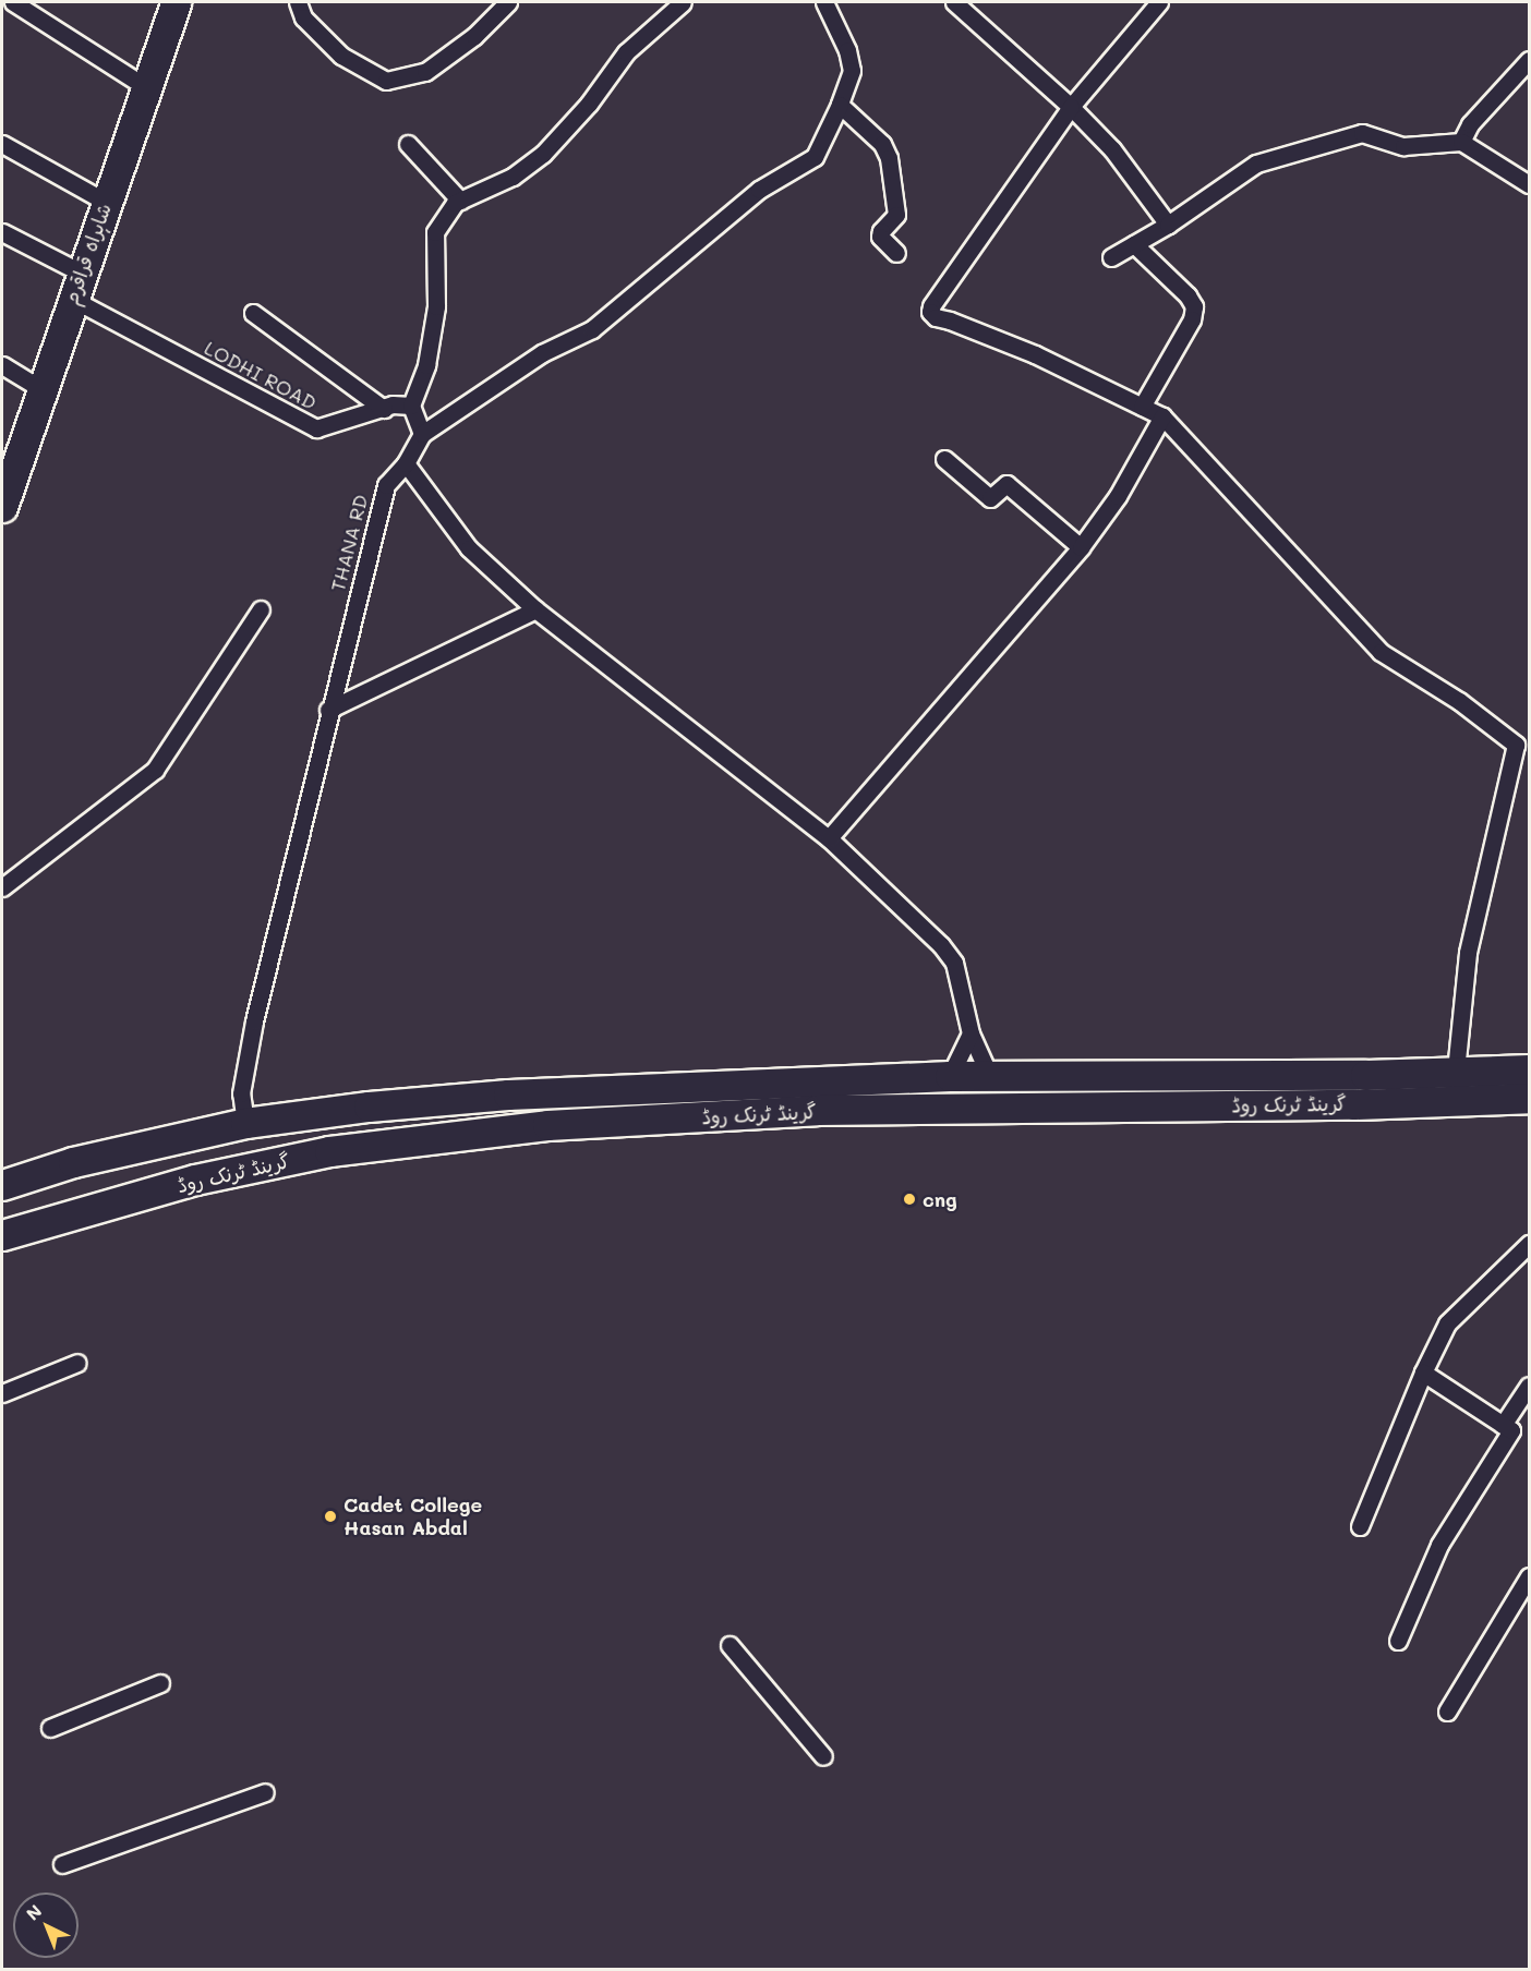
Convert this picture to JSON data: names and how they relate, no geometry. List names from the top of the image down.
{
  "streets": {
    "highway": ["شاہراہ قراقرم", "گرینڈ ٹرنک روڈ"],
    "street": ["LODHI ROAD", "THANA RD"]
  },
  "crossings": [
    ["شاہراہ قراقرم", "LODHI ROAD"],
    ["THANA RD", "گرینڈ ٹرنک روڈ"]
  ],
  "places": ["cng", "Cadet College Hasan Abdal"],
  "north": "top left"
}
